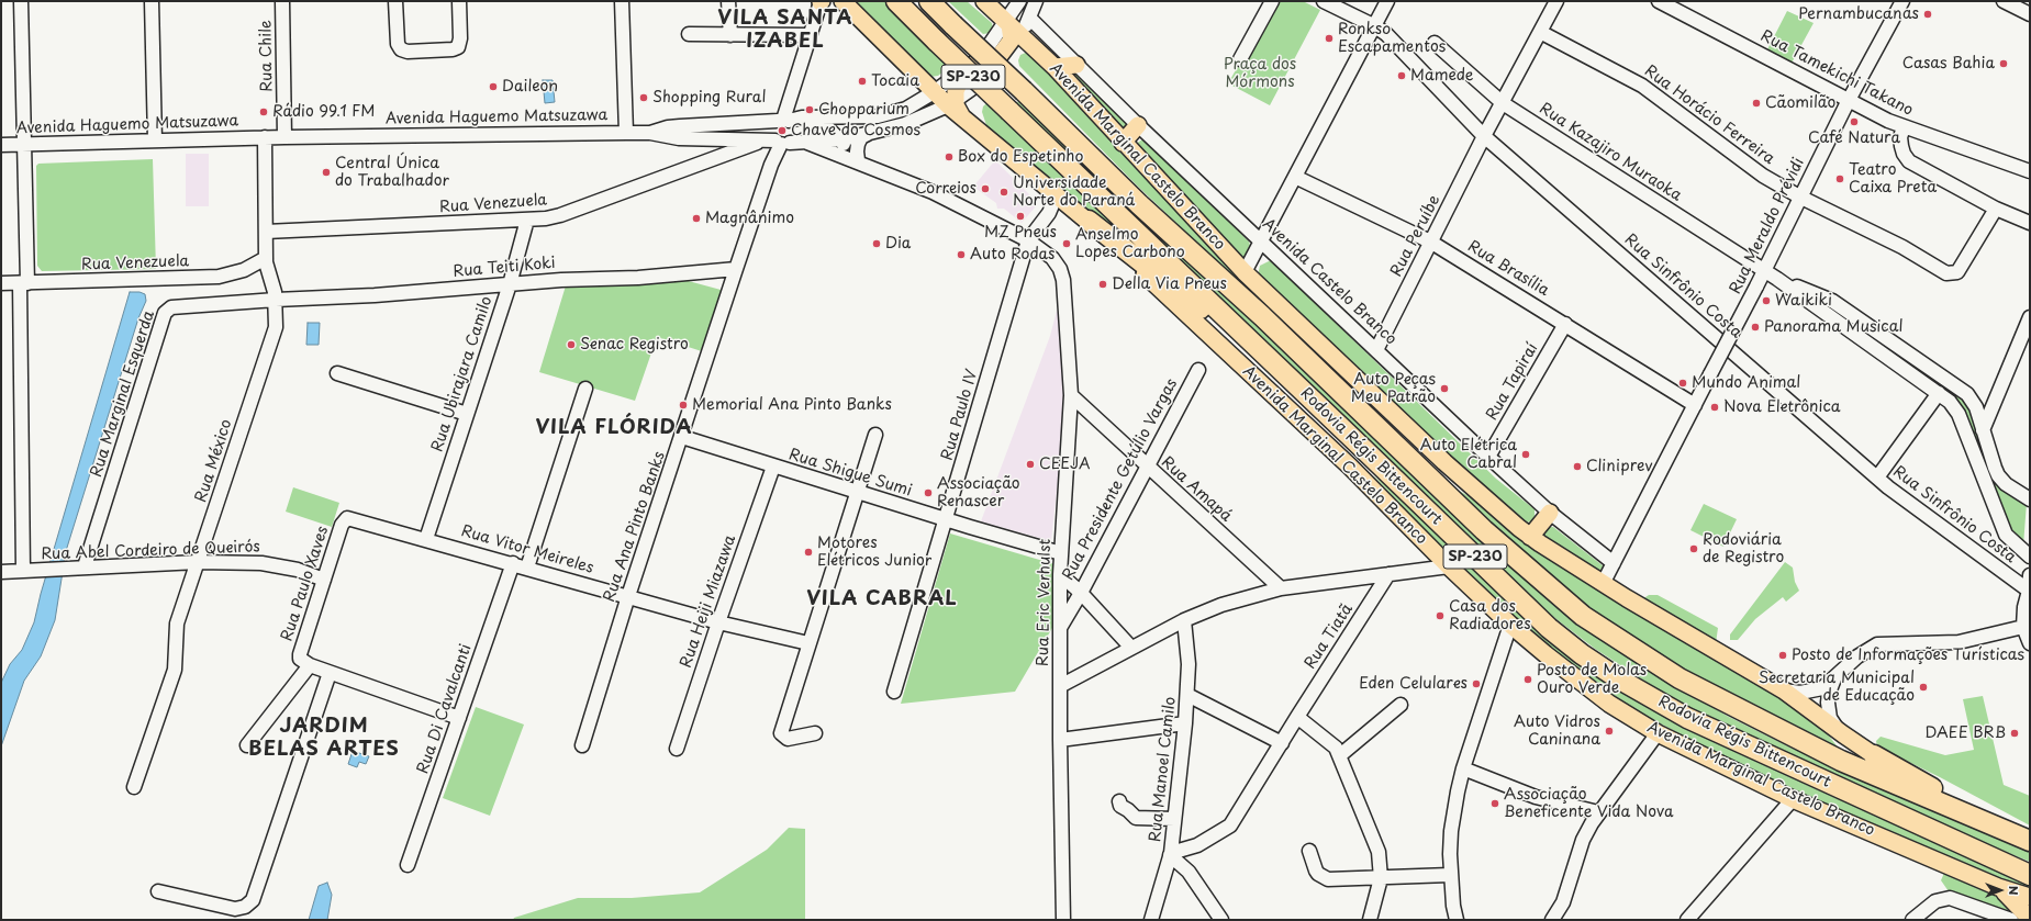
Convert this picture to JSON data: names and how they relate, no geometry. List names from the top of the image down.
{
  "streets": {
    "highway": ["SP-230", "Rodovia Régis Bittencourt"],
    "main road": ["Avenida Marginal Castelo Branco"],
    "street": [
      "Rua Chile",
      "Rua Tamekichi Takano",
      "Rua Horácio Ferreira",
      "Avenida Haguemo Matsuzawa",
      "Rua Kazajiro Muraoka",
      "Rua Venezuela",
      "Rua Meraldo Prévidi",
      "Rua Peruíbe",
      "Rua Teiti Koki",
      "Rua Brasília",
      "Avenida Castelo Branco",
      "Rua Sinfrônio Costa",
      "Rua Ubirajara Camilo",
      "Rua Tapiraí",
      "Rua Marginal Esquerda",
      "Rua Paulo IV",
      "Rua México",
      "Rua Shigue Sumi",
      "Rua Presidente Getúlio Vargas",
      "Rua Amapá",
      "Rua Ana Pinto Banks",
      "Rua Vitor Meireles",
      "Rua Abel Cordeiro de Queirós",
      "Rua Paulo Xaves",
      "Rua Heiji Miazawa",
      "Rua Eric Verhulst",
      "Rua Tiatã",
      "Rua Di Cavalcanti",
      "Rua Manoel Camilo"
    ]
  },
  "crossings": [
    ["Rua Chile", "Avenida Haguemo Matsuzawa"],
    ["Rua Tamekichi Takano", "Rua Meraldo Prévidi"],
    ["Rua Horácio Ferreira", "Rua Meraldo Prévidi"],
    ["Rua Horácio Ferreira", "Rua Peruíbe"],
    ["Avenida Haguemo Matsuzawa", "Avenida Marginal Castelo Branco"],
    ["Avenida Haguemo Matsuzawa", "Rua Venezuela"],
    ["Avenida Haguemo Matsuzawa", "Avenida Castelo Branco"],
    ["Avenida Haguemo Matsuzawa", "Rua México"],
    ["Avenida Haguemo Matsuzawa", "Rua Ana Pinto Banks"],
    ["Avenida Haguemo Matsuzawa", "Rua Eric Verhulst"],
    ["Rua Kazajiro Muraoka", "Rua Meraldo Prévidi"],
    ["Rua Kazajiro Muraoka", "Rua Peruíbe"],
    ["Avenida Marginal Castelo Branco", "Rua Meraldo Prévidi"],
    ["Avenida Marginal Castelo Branco", "Avenida Castelo Branco"],
    ["Avenida Marginal Castelo Branco", "Rua Paulo IV"],
    ["Rua Venezuela", "Rua Ubirajara Camilo"],
    ["Rua Venezuela", "Rua México"],
    ["Rua Venezuela", "Rua Ana Pinto Banks"],
    ["Rua Meraldo Prévidi", "Rua Brasília"],
    ["Rua Meraldo Prévidi", "Avenida Castelo Branco"],
    ["Rua Peruíbe", "Rua Brasília"],
    ["Rua Peruíbe", "Avenida Castelo Branco"],
    ["Rua Peruíbe", "Rua Sinfrônio Costa"],
    ["Rua Teiti Koki", "Rua Ubirajara Camilo"],
    ["Rua Teiti Koki", "Rua Marginal Esquerda"],
    ["Rua Teiti Koki", "Rua México"],
    ["Rua Teiti Koki", "Rua Ana Pinto Banks"],
    ["Rua Brasília", "Rua Tapiraí"],
    ["Avenida Castelo Branco", "Rua Tapiraí"],
    ["Rua Ubirajara Camilo", "Rua Vitor Meireles"],
    ["Rua Marginal Esquerda", "Rua México"],
    ["Rua Marginal Esquerda", "Rua Abel Cordeiro de Queirós"],
    ["Rua Paulo IV", "Rua Shigue Sumi"],
    ["Rua Paulo IV", "Rua Eric Verhulst"],
    ["Rua México", "Rua Abel Cordeiro de Queirós"],
    ["Rua Shigue Sumi", "Rua Ana Pinto Banks"],
    ["Rua Shigue Sumi", "Rua Heiji Miazawa"],
    ["Rua Shigue Sumi", "Rua Eric Verhulst"],
    ["Rua Presidente Getúlio Vargas", "Rua Amapá"],
    ["Rua Presidente Getúlio Vargas", "Rua Eric Verhulst"],
    ["Rua Amapá", "Rua Eric Verhulst"],
    ["Rua Ana Pinto Banks", "Rua Vitor Meireles"],
    ["Rua Vitor Meireles", "Rua Paulo Xaves"],
    ["Rua Vitor Meireles", "Rua Heiji Miazawa"],
    ["Rua Vitor Meireles", "Rua Di Cavalcanti"],
    ["Rua Abel Cordeiro de Queirós", "Rua Paulo Xaves"]
  ],
  "districts": [
    "VILA SANTA IZABEL",
    "VILA FLÓRIDA",
    "VILA CABRAL",
    "JARDIM BELAS ARTES"
  ],
  "parks": ["Praça dos Mórmons"],
  "places": [
    "Pernambucanas",
    "Ronkso Escapamentos",
    "Casas Bahia",
    "Mamede",
    "Tocaia",
    "Daileon",
    "Shopping Rural",
    "Cãomilão",
    "Chopparium",
    "Rádio 99.1 FM",
    "Café Natura",
    "Chave do Cosmos",
    "Box do Espetinho",
    "Central Única do Trabalhador",
    "Teatro Caixa Preta",
    "Correios",
    "Universidade Norte do Paraná",
    "MZ Pneus",
    "Magnânimo",
    "Dia",
    "Anselmo Lopes Carbono",
    "Auto Rodas",
    "Della Via Pneus",
    "Waikiki",
    "Panorama Musical",
    "Senac Registro",
    "Mundo Animal",
    "Auto Peças Meu Patrão",
    "Memorial Ana Pinto Banks",
    "Nova Eletrônica",
    "Auto Elétrica Cabral",
    "CEEJA",
    "Cliniprev",
    "Associação Renascer",
    "Rodoviária de Registro",
    "Motores Elétricos Junior",
    "Casa dos Radiadores",
    "Posto de Informações Turísticas",
    "Posto de Molas Ouro Verde",
    "Eden Celulares",
    "Secretaria Municipal de Educação",
    "Auto Vidros Caninana",
    "DAEE BRB",
    "Associação Beneficente Vida Nova"
  ],
  "north": "right"
}
